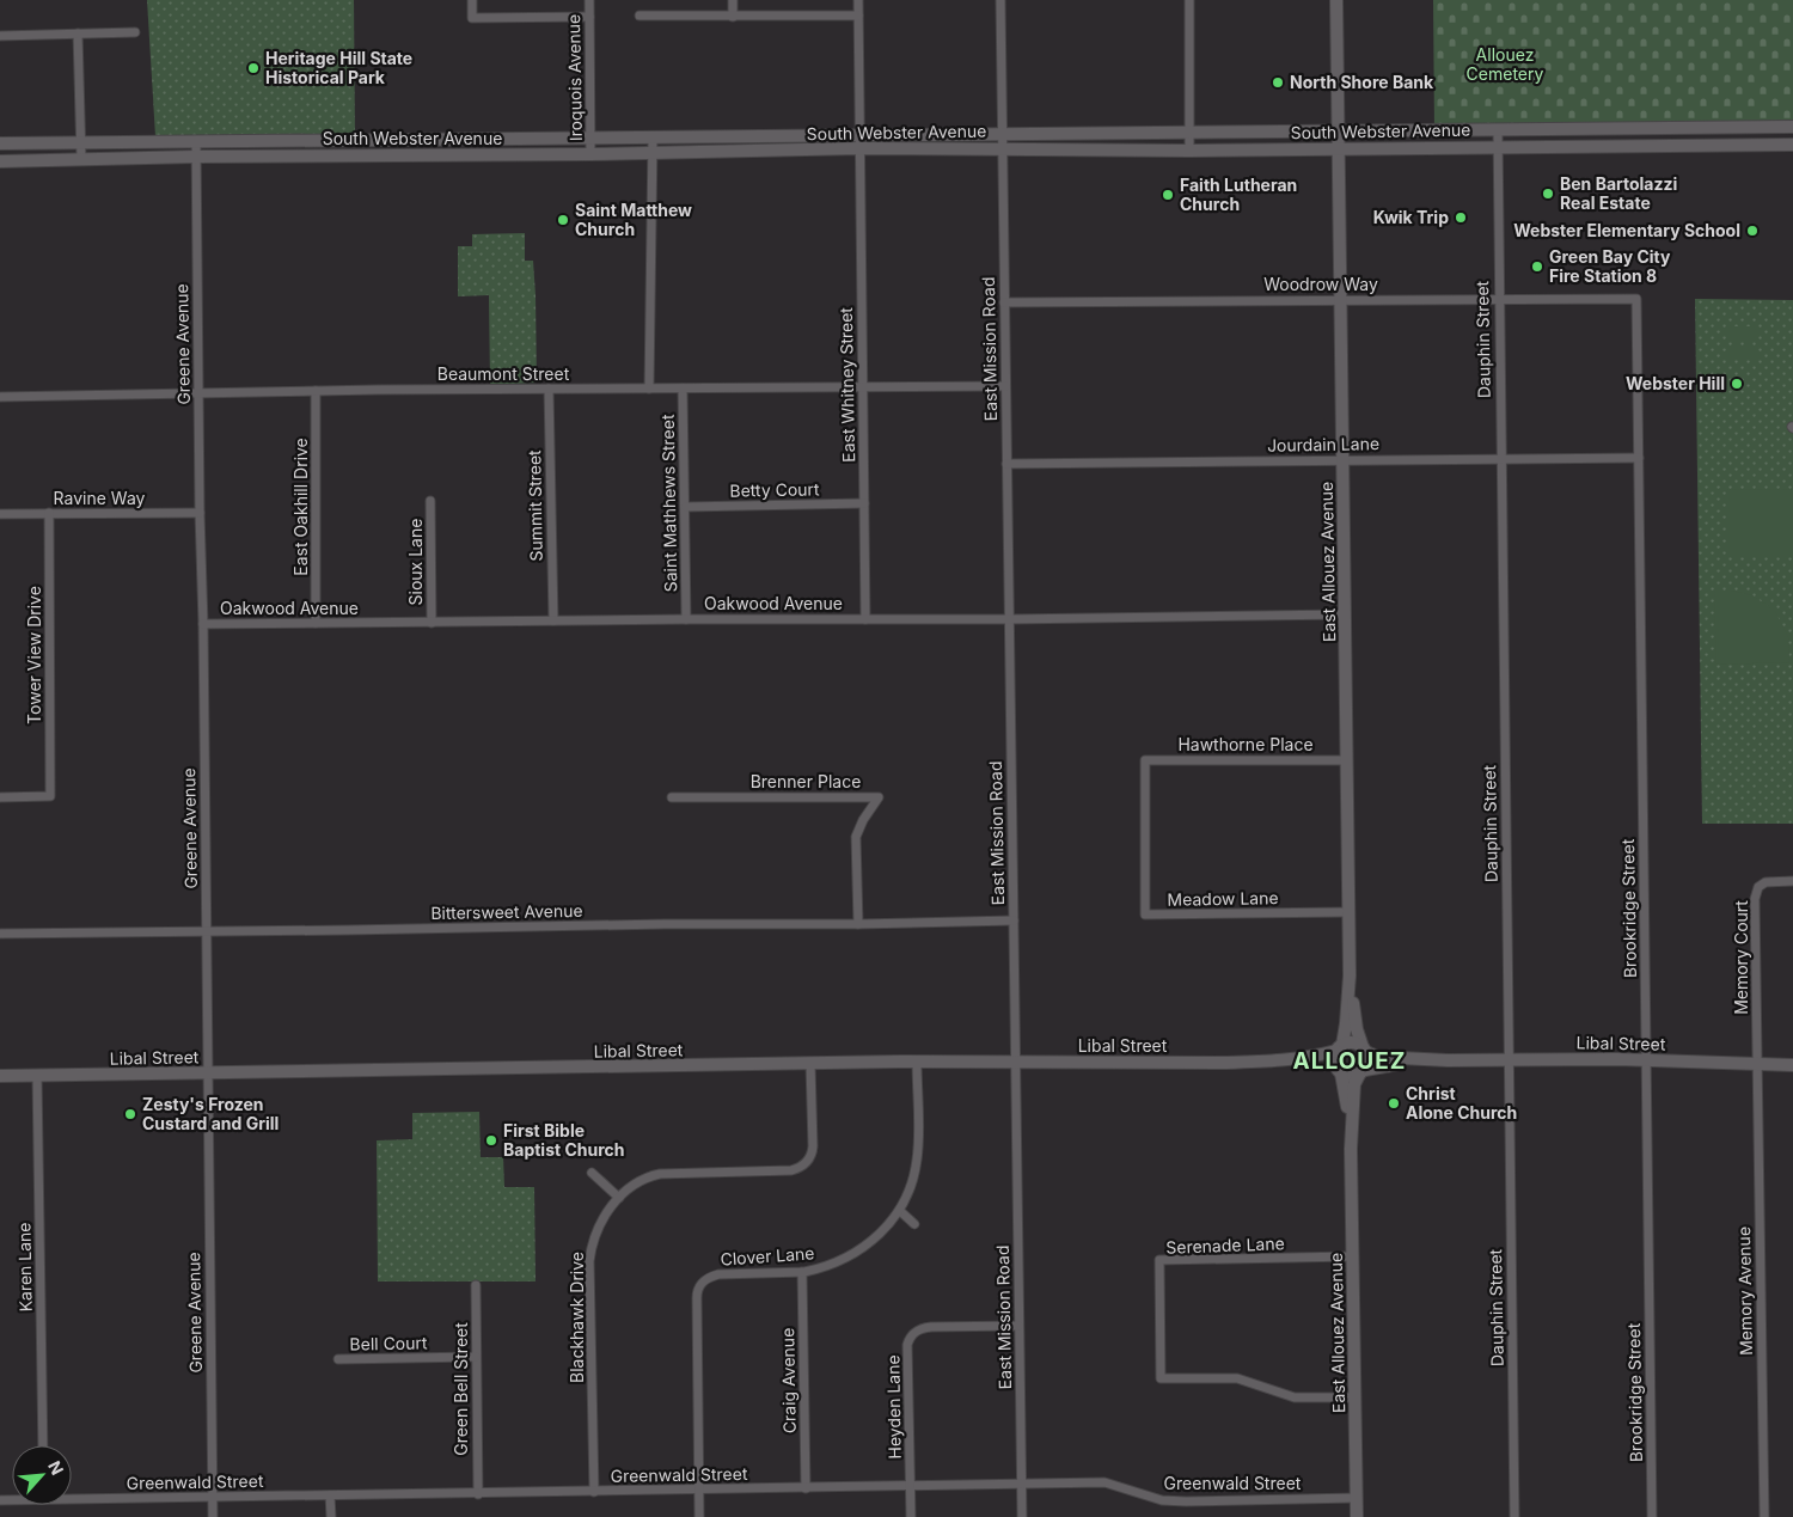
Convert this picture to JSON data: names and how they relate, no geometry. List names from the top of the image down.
{
  "streets": {
    "street": [
      "Iroquois Avenue",
      "South Webster Avenue",
      "Woodrow Way",
      "Dauphin Street",
      "Greene Avenue",
      "East Mission Road",
      "Beaumont Street",
      "East Whitney Street",
      "Jourdain Lane",
      "Betty Court",
      "Ravine Way",
      "Saint Mathhews Street",
      "Summit Street",
      "East Oakhill Drive",
      "Sioux Lane",
      "East Allouez Avenue",
      "Oakwood Avenue",
      "Tower View Drive",
      "Hawthorne Place",
      "Brenner Place",
      "Meadow Lane",
      "Brookridge Street",
      "Bittersweet Avenue",
      "Memory Court",
      "Libal Street",
      "Serenade Lane",
      "Clover Lane",
      "Karen Lane",
      "Memory Avenue",
      "Blackhawk Drive",
      "Bell Court",
      "Craig Avenue",
      "Green Bell Street",
      "Heyden Lane",
      "Greenwald Street"
    ]
  },
  "crossings": [
    ["Iroquois Avenue", "South Webster Avenue"],
    ["South Webster Avenue", "Dauphin Street"],
    ["South Webster Avenue", "Greene Avenue"],
    ["South Webster Avenue", "East Mission Road"],
    ["South Webster Avenue", "East Whitney Street"],
    ["South Webster Avenue", "East Allouez Avenue"],
    ["Woodrow Way", "Dauphin Street"],
    ["Woodrow Way", "East Mission Road"],
    ["Woodrow Way", "East Allouez Avenue"],
    ["Woodrow Way", "Brookridge Street"],
    ["Dauphin Street", "Jourdain Lane"],
    ["Dauphin Street", "Libal Street"],
    ["Greene Avenue", "Beaumont Street"],
    ["Greene Avenue", "Ravine Way"],
    ["Greene Avenue", "Oakwood Avenue"],
    ["Greene Avenue", "Bittersweet Avenue"],
    ["Greene Avenue", "Libal Street"],
    ["Greene Avenue", "Greenwald Street"],
    ["East Mission Road", "Beaumont Street"],
    ["East Mission Road", "Jourdain Lane"],
    ["East Mission Road", "Oakwood Avenue"],
    ["East Mission Road", "Bittersweet Avenue"],
    ["East Mission Road", "Libal Street"],
    ["East Mission Road", "Heyden Lane"],
    ["East Mission Road", "Greenwald Street"],
    ["Beaumont Street", "East Whitney Street"],
    ["Beaumont Street", "Saint Mathhews Street"],
    ["Beaumont Street", "Summit Street"],
    ["Beaumont Street", "East Oakhill Drive"],
    ["East Whitney Street", "Betty Court"],
    ["East Whitney Street", "Oakwood Avenue"],
    ["Jourdain Lane", "East Allouez Avenue"],
    ["Jourdain Lane", "Brookridge Street"],
    ["Betty Court", "Saint Mathhews Street"],
    ["Ravine Way", "Tower View Drive"],
    ["Saint Mathhews Street", "Oakwood Avenue"],
    ["Summit Street", "Oakwood Avenue"],
    ["East Oakhill Drive", "Oakwood Avenue"],
    ["Sioux Lane", "Oakwood Avenue"],
    ["East Allouez Avenue", "Oakwood Avenue"],
    ["East Allouez Avenue", "Hawthorne Place"],
    ["East Allouez Avenue", "Meadow Lane"],
    ["East Allouez Avenue", "Libal Street"],
    ["East Allouez Avenue", "Serenade Lane"],
    ["East Allouez Avenue", "Greenwald Street"],
    ["Hawthorne Place", "Meadow Lane"],
    ["Brenner Place", "Bittersweet Avenue"],
    ["Brookridge Street", "Libal Street"],
    ["Memory Court", "Libal Street"],
    ["Memory Court", "Memory Avenue"],
    ["Libal Street", "Clover Lane"],
    ["Libal Street", "Karen Lane"],
    ["Libal Street", "Memory Avenue"],
    ["Libal Street", "Blackhawk Drive"],
    ["Clover Lane", "Craig Avenue"],
    ["Clover Lane", "Greenwald Street"],
    ["Blackhawk Drive", "Greenwald Street"],
    ["Bell Court", "Green Bell Street"],
    ["Craig Avenue", "Greenwald Street"],
    ["Green Bell Street", "Greenwald Street"],
    ["Heyden Lane", "Greenwald Street"]
  ],
  "districts": ["ALLOUEZ"],
  "parks": ["Allouez Cemetery"],
  "places": [
    "Heritage Hill State Historical Park",
    "North Shore Bank",
    "Ben Bartolazzi Real Estate",
    "Faith Lutheran Church",
    "Kwik Trip",
    "Saint Matthew Church",
    "Webster Elementary School",
    "Green Bay City Fire Station 8",
    "Webster Hill",
    "Christ Alone Church",
    "Zesty's Frozen Custard and Grill",
    "First Bible Baptist Church"
  ],
  "north": "top right"
}
